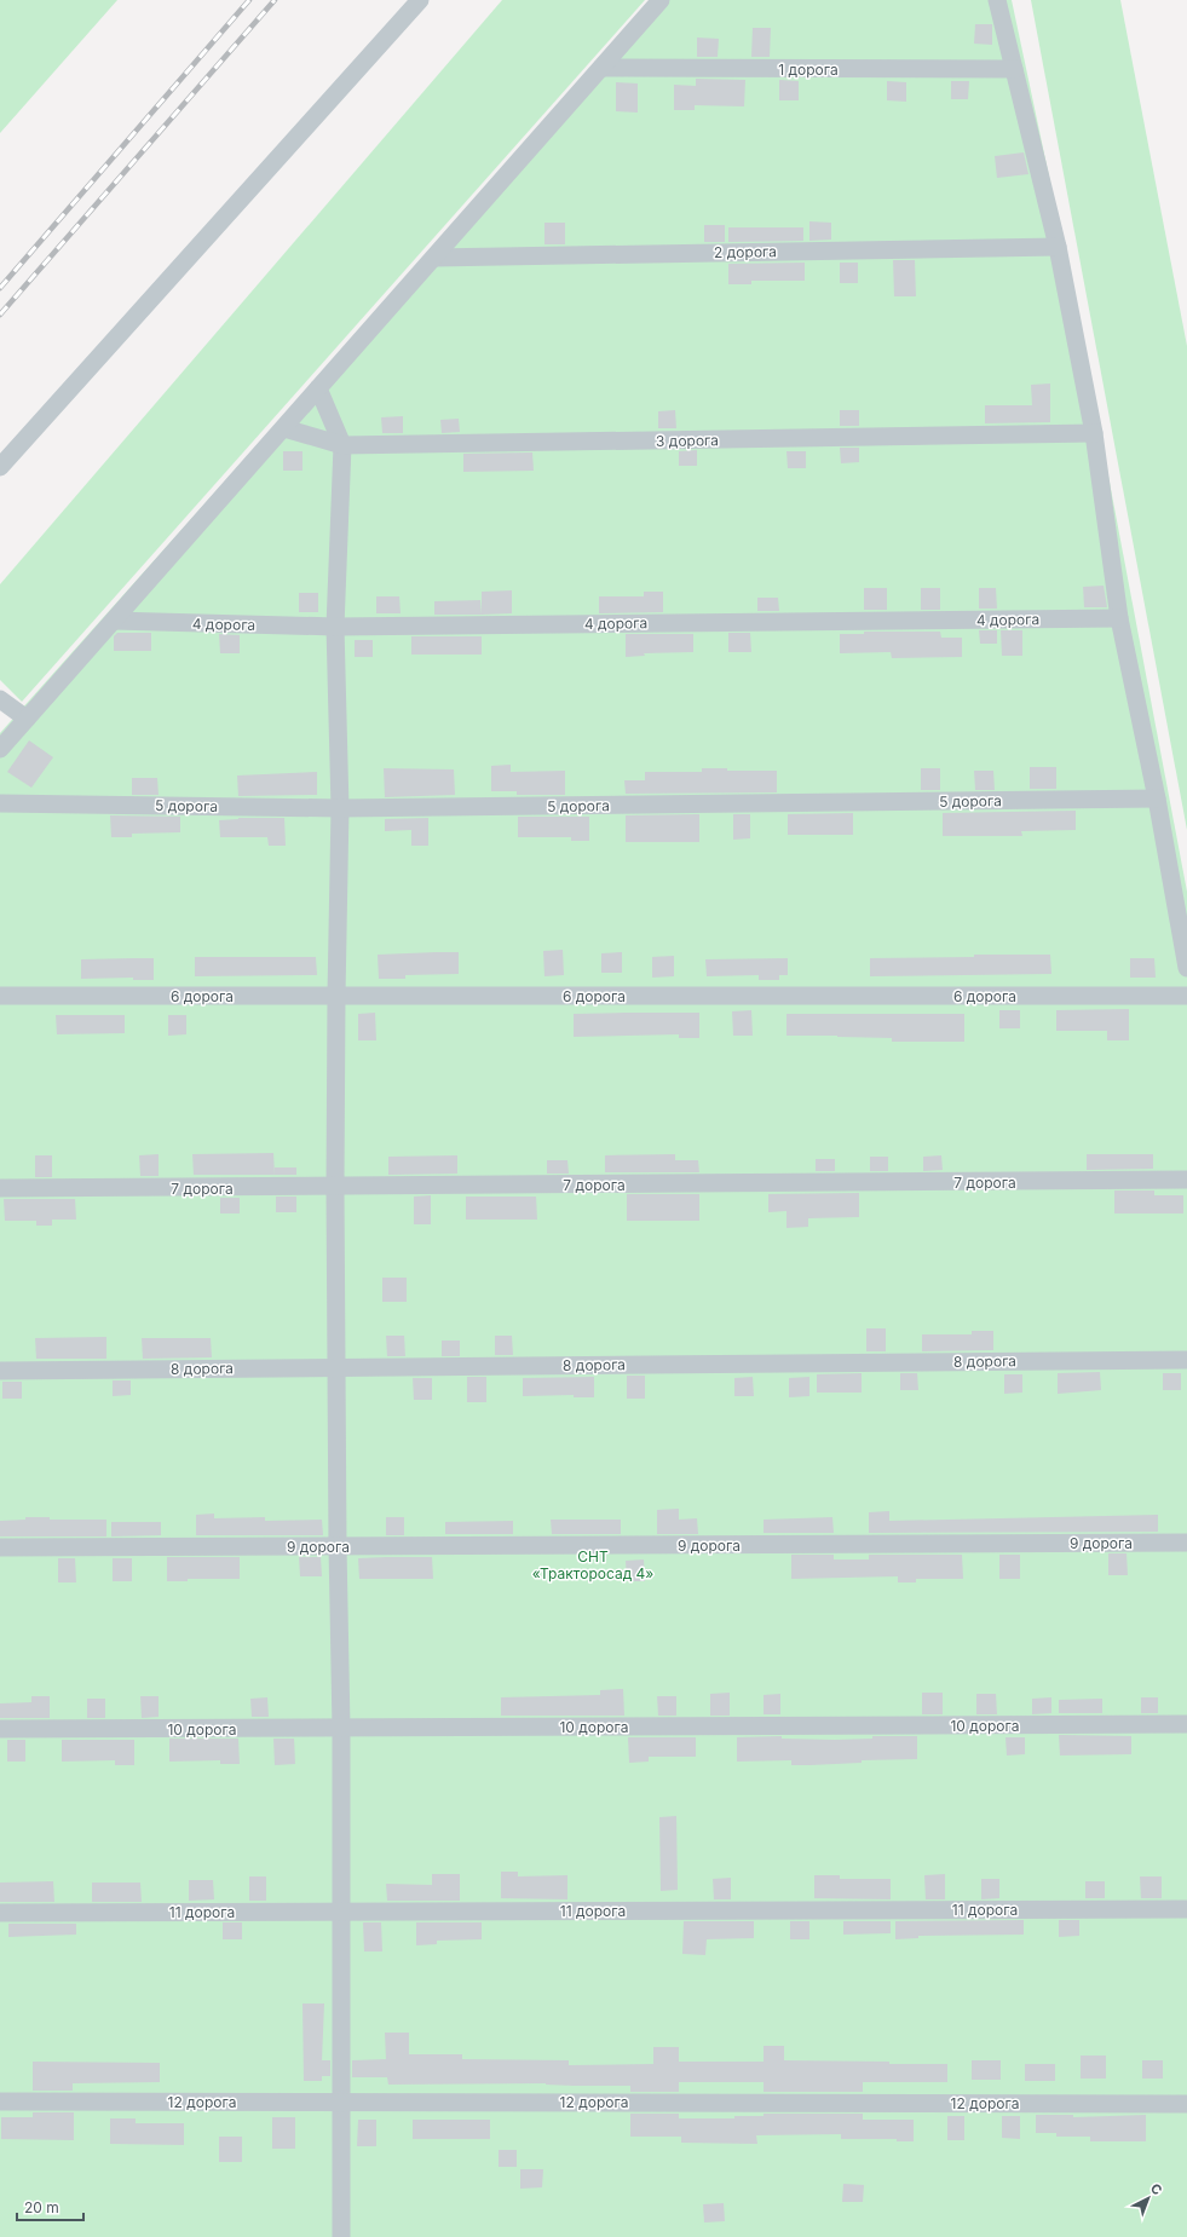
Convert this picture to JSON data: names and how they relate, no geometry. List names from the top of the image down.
{
  "streets": {
    "street": [
      "1 дорога",
      "2 дорога",
      "3 дорога",
      "4 дорога",
      "5 дорога",
      "6 дорога",
      "7 дорога",
      "8 дорога",
      "9 дорога",
      "10 дорога",
      "11 дорога",
      "12 дорога"
    ]
  },
  "parks": ["СНТ «Тракторосад 4»"],
  "scale_bar": "20 m",
  "north": "top right"
}
